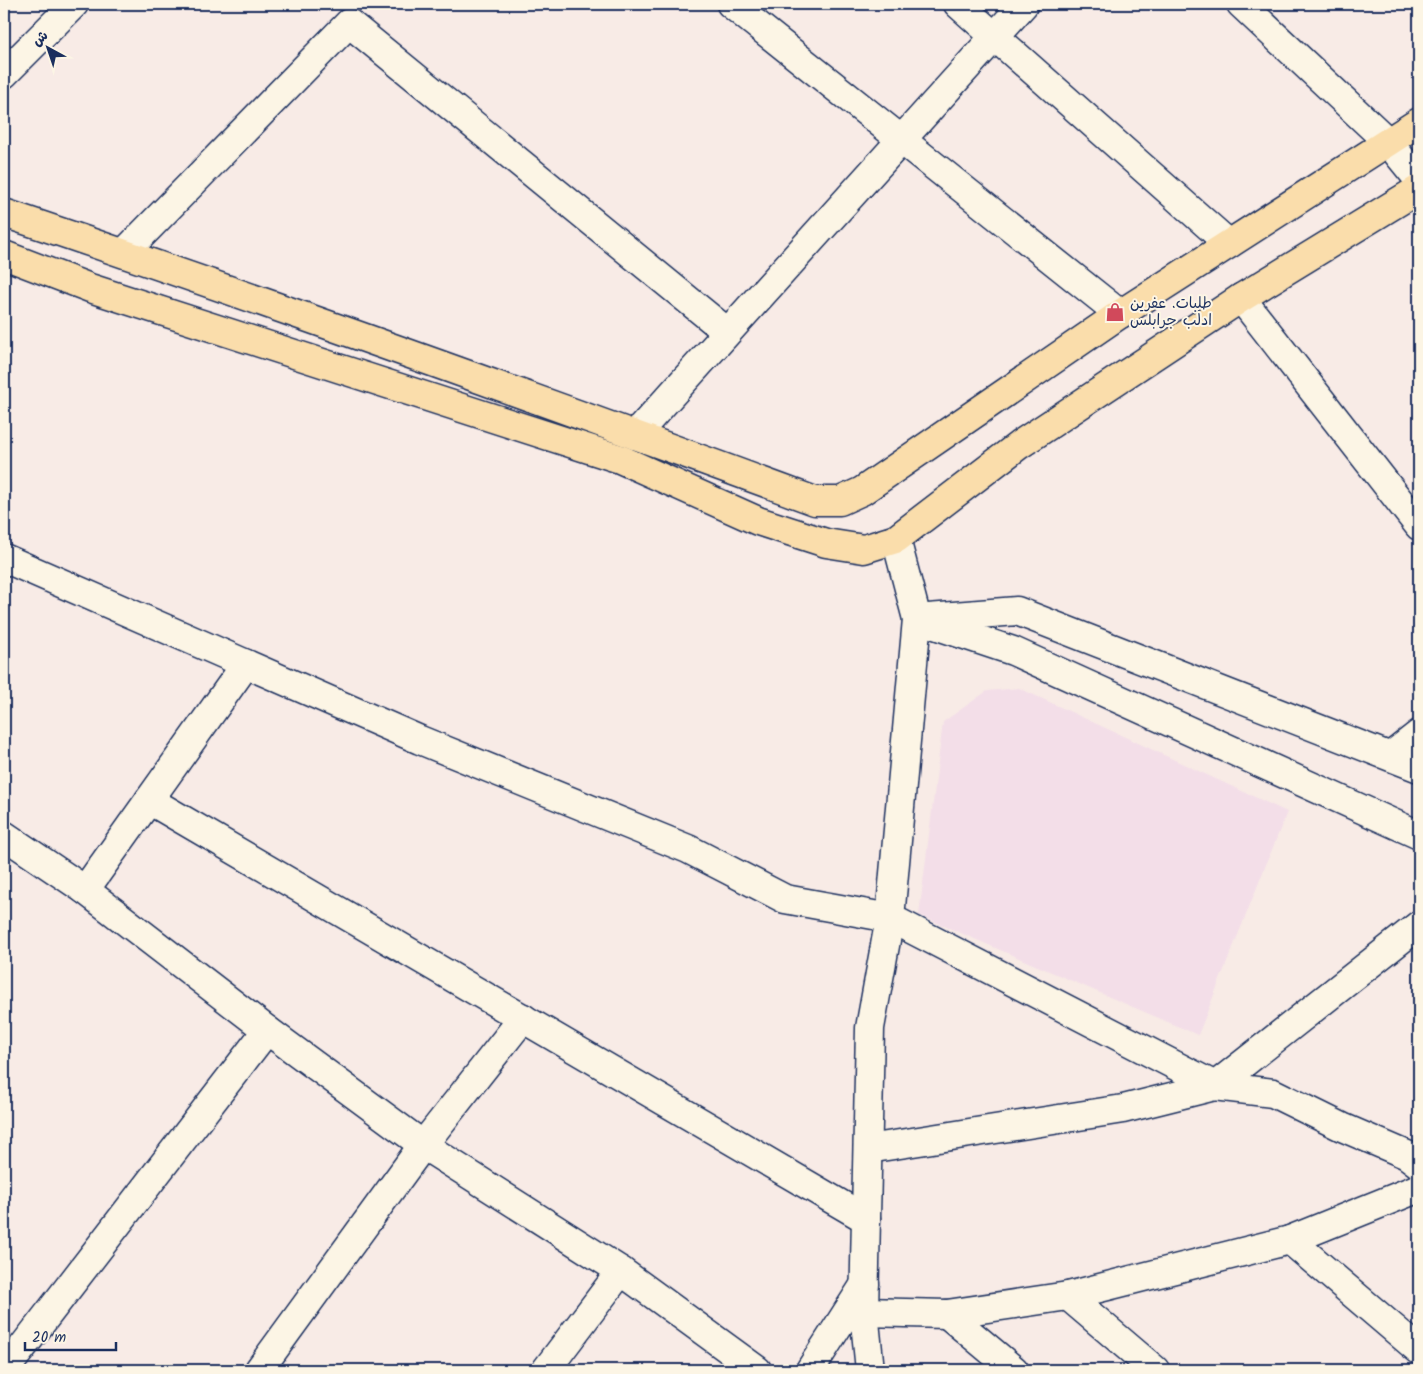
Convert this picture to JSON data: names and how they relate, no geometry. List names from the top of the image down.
{
  "places": {
    "shop": ["طلبات. عفرين ادلب جرابلس"]
  },
  "scale_bar": "20 m",
  "north": "top left"
}
